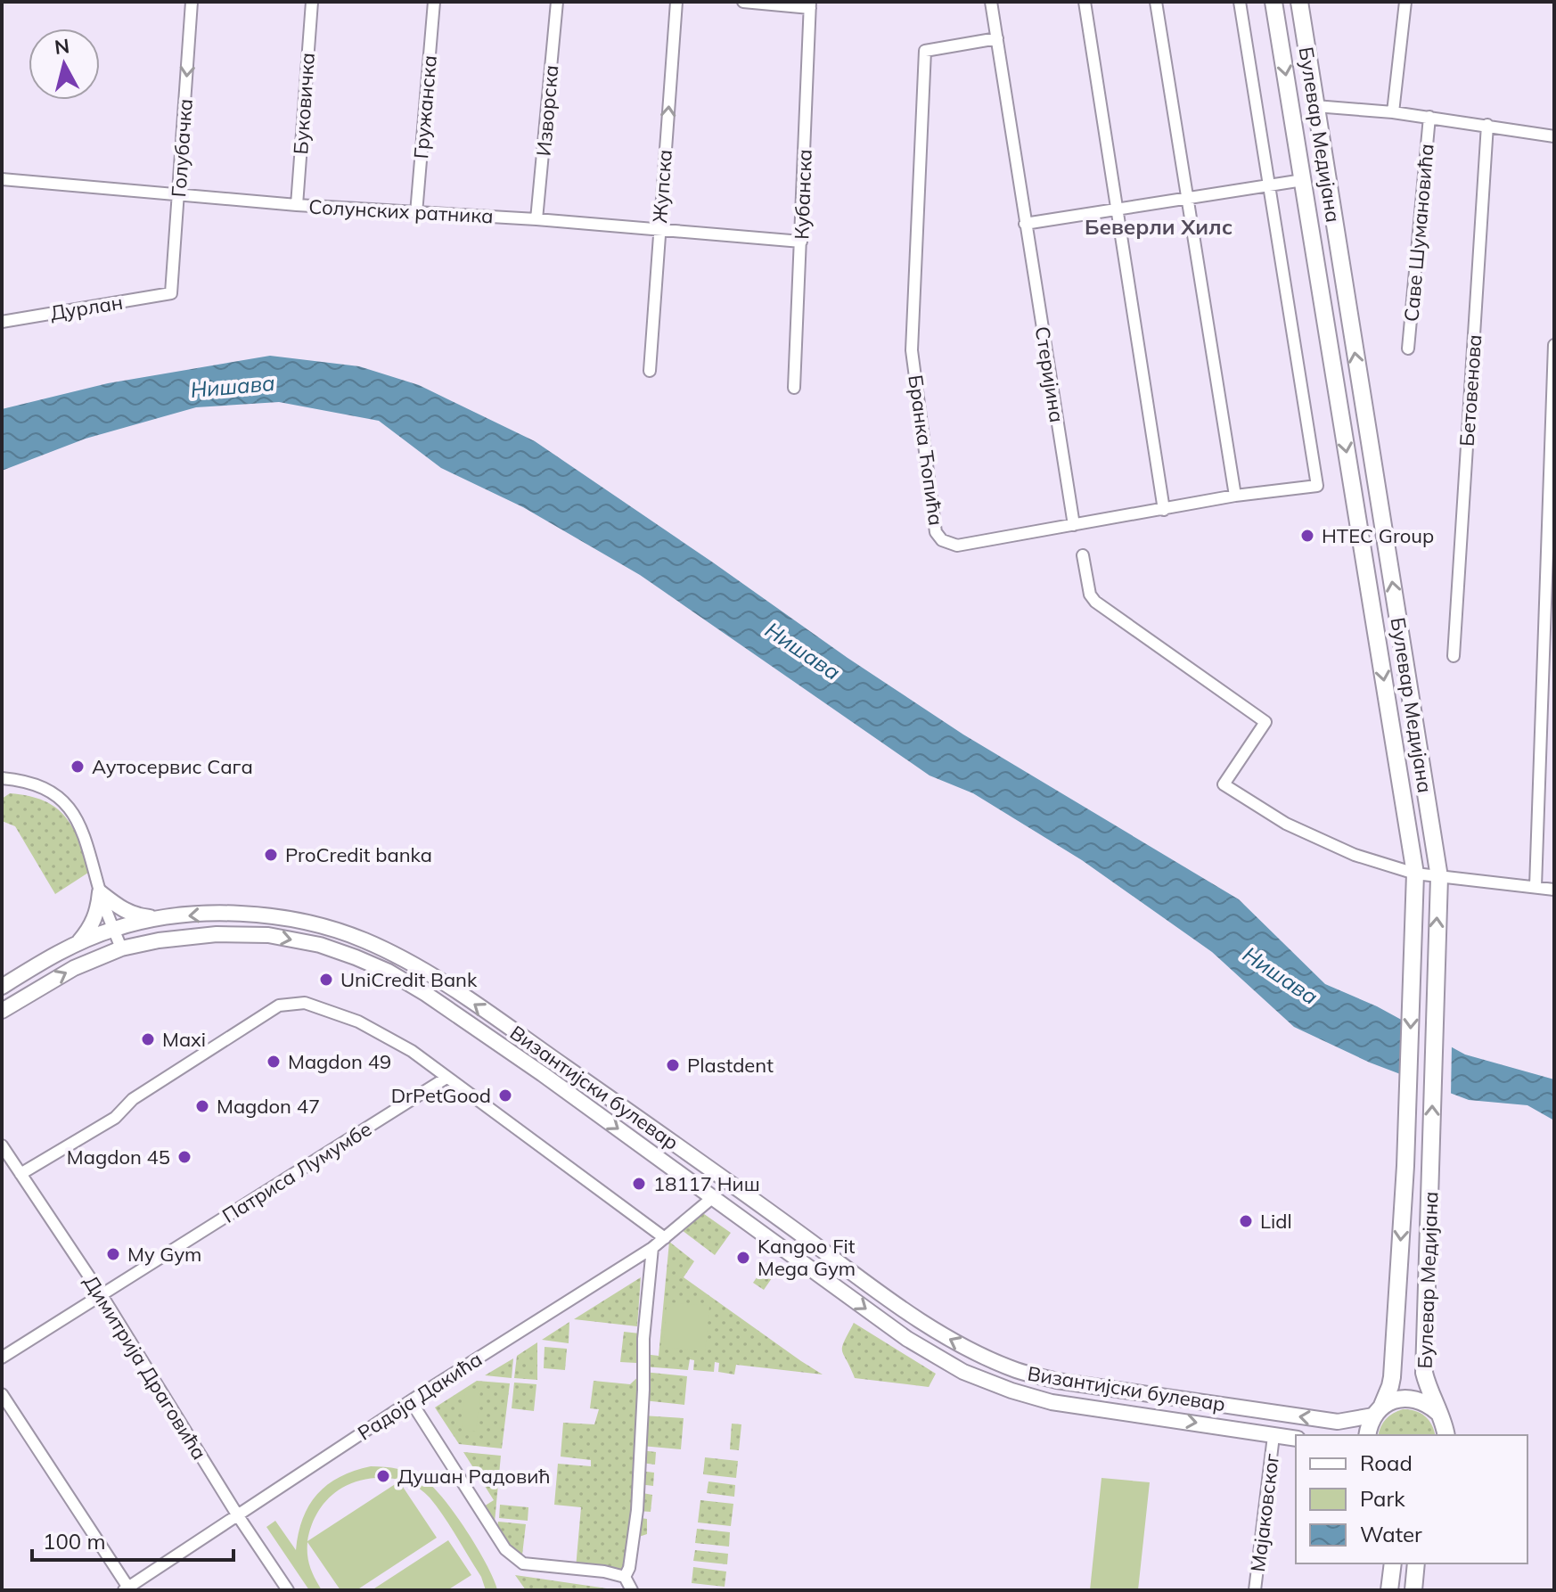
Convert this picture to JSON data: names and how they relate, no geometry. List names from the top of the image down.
{
  "streets": {
    "main road": ["Булевар Медијана"],
    "street": [
      "Буковичка",
      "Гружанска",
      "Изворска",
      "Голубачка",
      "Жупска",
      "Кубанска",
      "Солунских ратника",
      "Саве Шумановића",
      "Дурлан",
      "Стеријина",
      "Бетовенова",
      "Бранка Ћопића",
      "Византијски булевар",
      "Патриса Лумумбе",
      "Димитрија Драговића",
      "Радоја Дакића",
      "Мајаковског"
    ]
  },
  "crossings": [
    ["Буковичка", "Солунских ратника"],
    ["Гружанска", "Солунских ратника"],
    ["Изворска", "Солунских ратника"],
    ["Булевар Медијана", "Византијски булевар"],
    ["Голубачка", "Солунских ратника"],
    ["Голубачка", "Дурлан"],
    ["Жупска", "Солунских ратника"],
    ["Кубанска", "Солунских ратника"],
    ["Стеријина", "Бранка Ћопића"],
    ["Византијски булевар", "Радоја Дакића"],
    ["Византијски булевар", "Мајаковског"],
    ["Патриса Лумумбе", "Димитрија Драговића"],
    ["Димитрија Драговића", "Радоја Дакића"]
  ],
  "one_way": ["Голубачка", "Жупска"],
  "districts": ["Беверли Хилс"],
  "water": ["Нишава"],
  "places": [
    "HTEC Group",
    "Аутосервис Сага",
    "ProCredit banka",
    "UniCredit Bank",
    "Maxi",
    "Magdon 49",
    "Plastdent",
    "DrPetGood",
    "Magdon 47",
    "Magdon 45",
    "18117 Ниш",
    "Lidl",
    "My Gym",
    "Kangoo Fit Mega Gym",
    "Душан Радовић"
  ],
  "legend": ["Road", "Park", "Water"],
  "scale_bar": "100 m",
  "north": "top"
}
